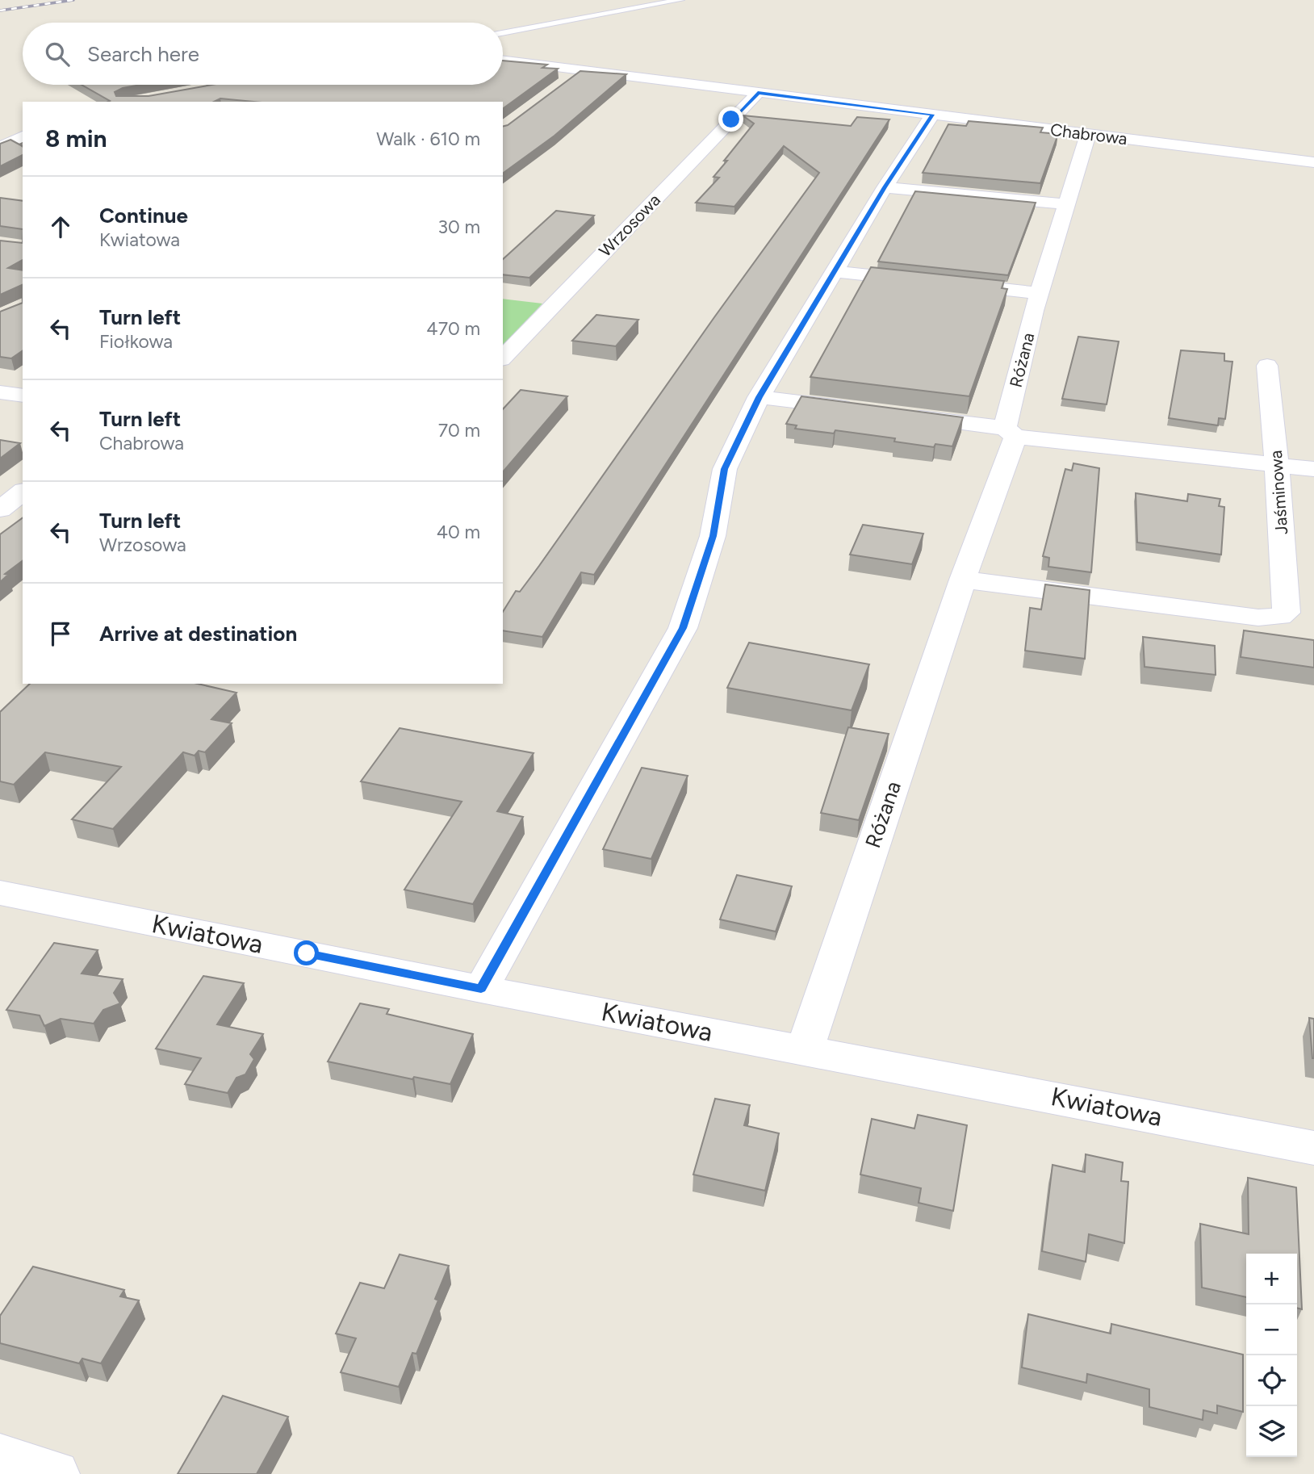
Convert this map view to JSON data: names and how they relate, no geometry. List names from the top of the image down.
{
  "streets": {
    "street": [
      "Chabrowa",
      "Wrzosowa",
      "Różana",
      "Jaśminowa",
      "Kwiatowa"
    ]
  },
  "crossings": [
    ["Chabrowa", "Wrzosowa"],
    ["Chabrowa", "Różana"],
    ["Różana", "Jaśminowa"],
    ["Różana", "Kwiatowa"]
  ],
  "page": {
    "search": "Search here",
    "heading": ["8 min", "Walk · 610 m"],
    "list": [
      ["Continue", "Kwiatowa", "30 m"],
      ["Turn left", "Fiołkowa", "470 m"],
      ["Turn left", "Chabrowa", "70 m"],
      ["Turn left", "Wrzosowa", "40 m"],
      "Arrive at destination"
    ],
    "map_buttons": ["+", "−"]
  }
}
